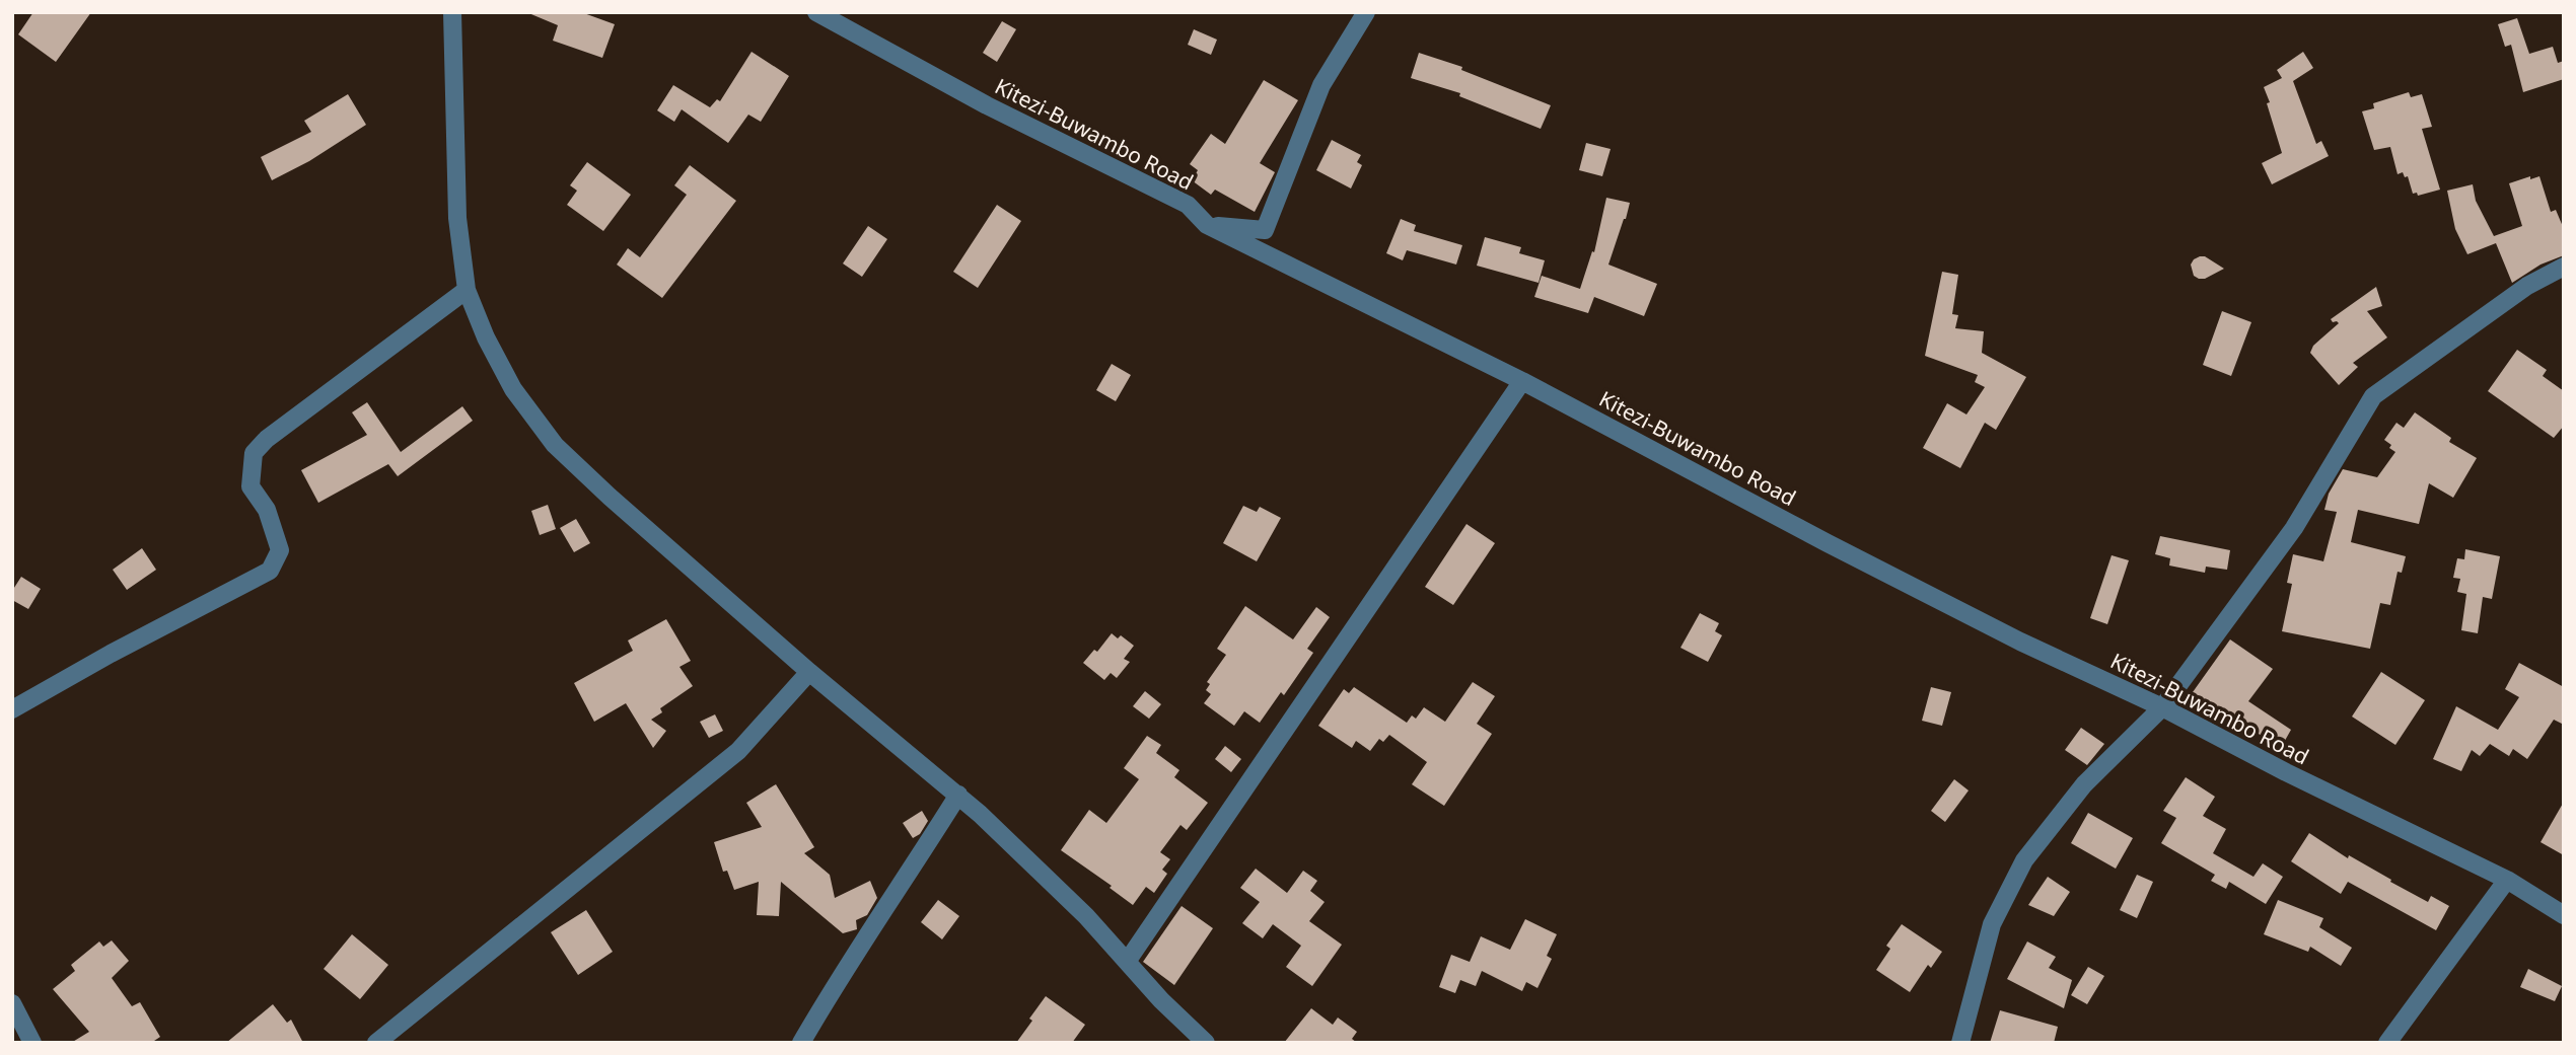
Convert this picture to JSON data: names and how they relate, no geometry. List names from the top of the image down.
{
  "streets": {
    "street": ["Kitezi-Buwambo Road"]
  }
}
